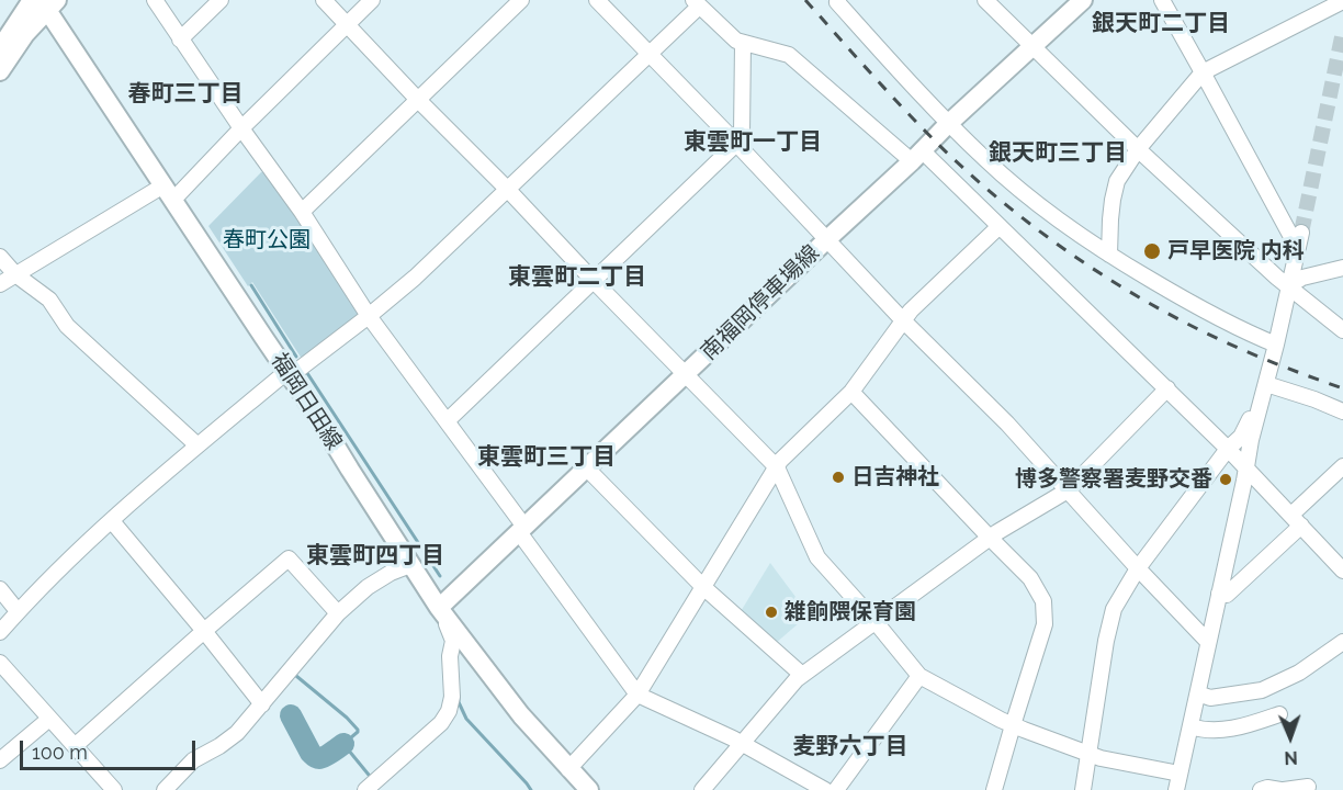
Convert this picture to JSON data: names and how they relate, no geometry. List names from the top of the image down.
{
  "streets": {
    "main road": ["南福岡停車場線", "福岡日田線"]
  },
  "crossings": [
    ["南福岡停車場線", "福岡日田線"]
  ],
  "districts": [
    "銀天町二丁目",
    "春町三丁目",
    "東雲町一丁目",
    "銀天町三丁目",
    "東雲町二丁目",
    "東雲町三丁目",
    "東雲町四丁目",
    "麦野六丁目"
  ],
  "parks": ["春町公園"],
  "places": [
    "戸早医院 内科",
    "日吉神社",
    "博多警察署麦野交番",
    "雑餉隈保育園"
  ],
  "scale_bar": "100 m",
  "north": "bottom"
}
